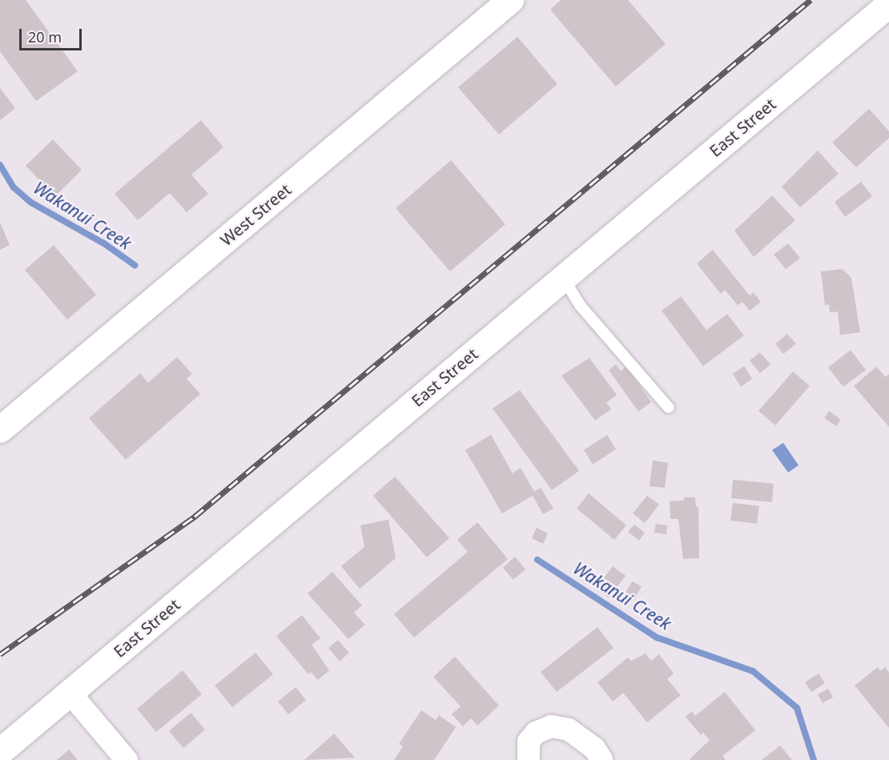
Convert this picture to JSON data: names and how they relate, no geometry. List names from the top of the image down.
{
  "streets": {
    "main road": ["East Street", "West Street"]
  },
  "water": ["Wakanui Creek"],
  "scale_bar": "20 m"
}
